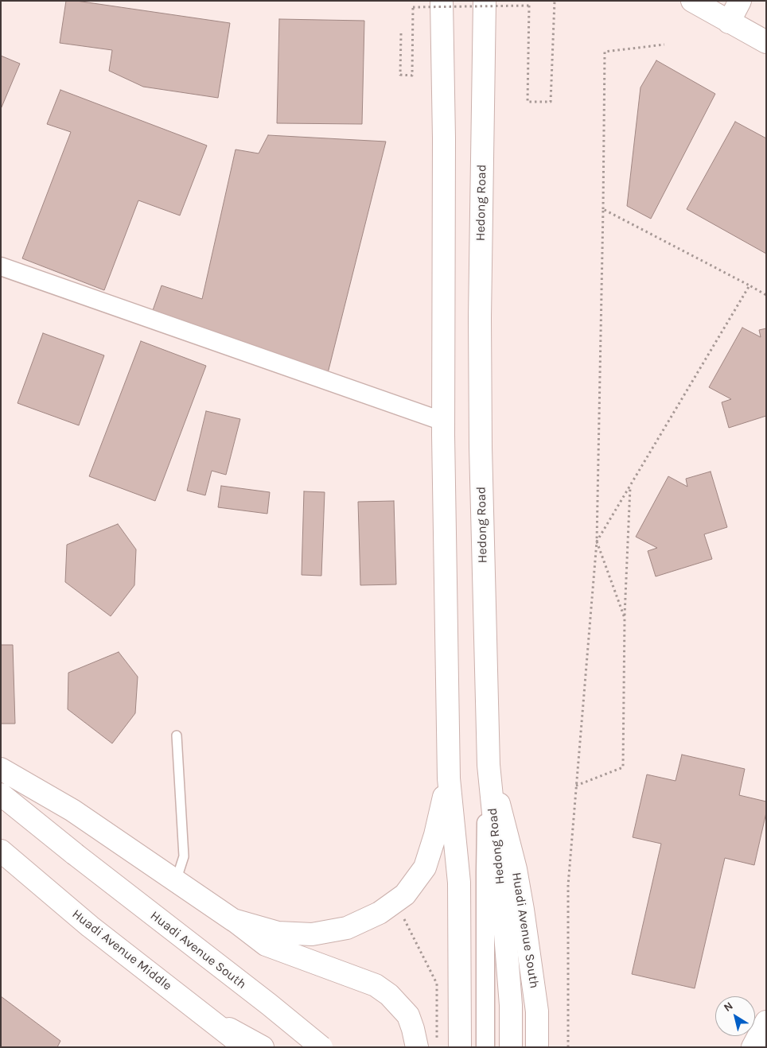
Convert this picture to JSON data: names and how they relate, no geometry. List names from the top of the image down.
{
  "streets": {
    "main road": ["Hedong Road", "Huadi Avenue South", "Huadi Avenue Middle"]
  },
  "crossings": [
    ["Hedong Road", "Huadi Avenue South"]
  ],
  "north": "top left"
}
